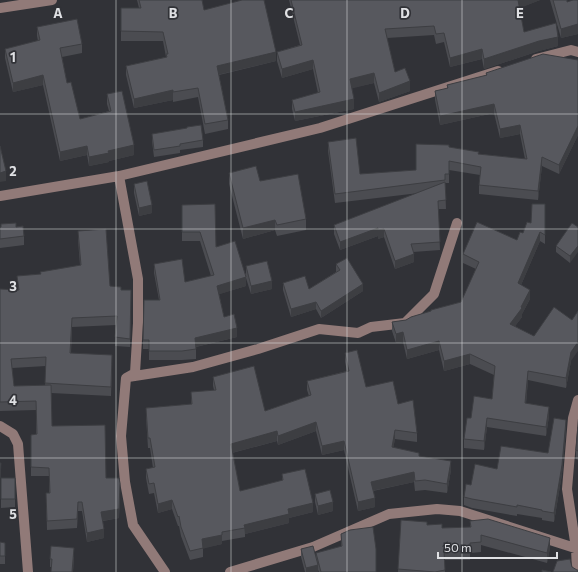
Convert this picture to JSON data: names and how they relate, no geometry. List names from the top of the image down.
{
  "scale_bar": "50 m",
  "grid": {
    "columns": [
      "A",
      "B",
      "C",
      "D",
      "E"
    ],
    "rows": [
      "1",
      "2",
      "3",
      "4",
      "5"
    ]
  }
}
